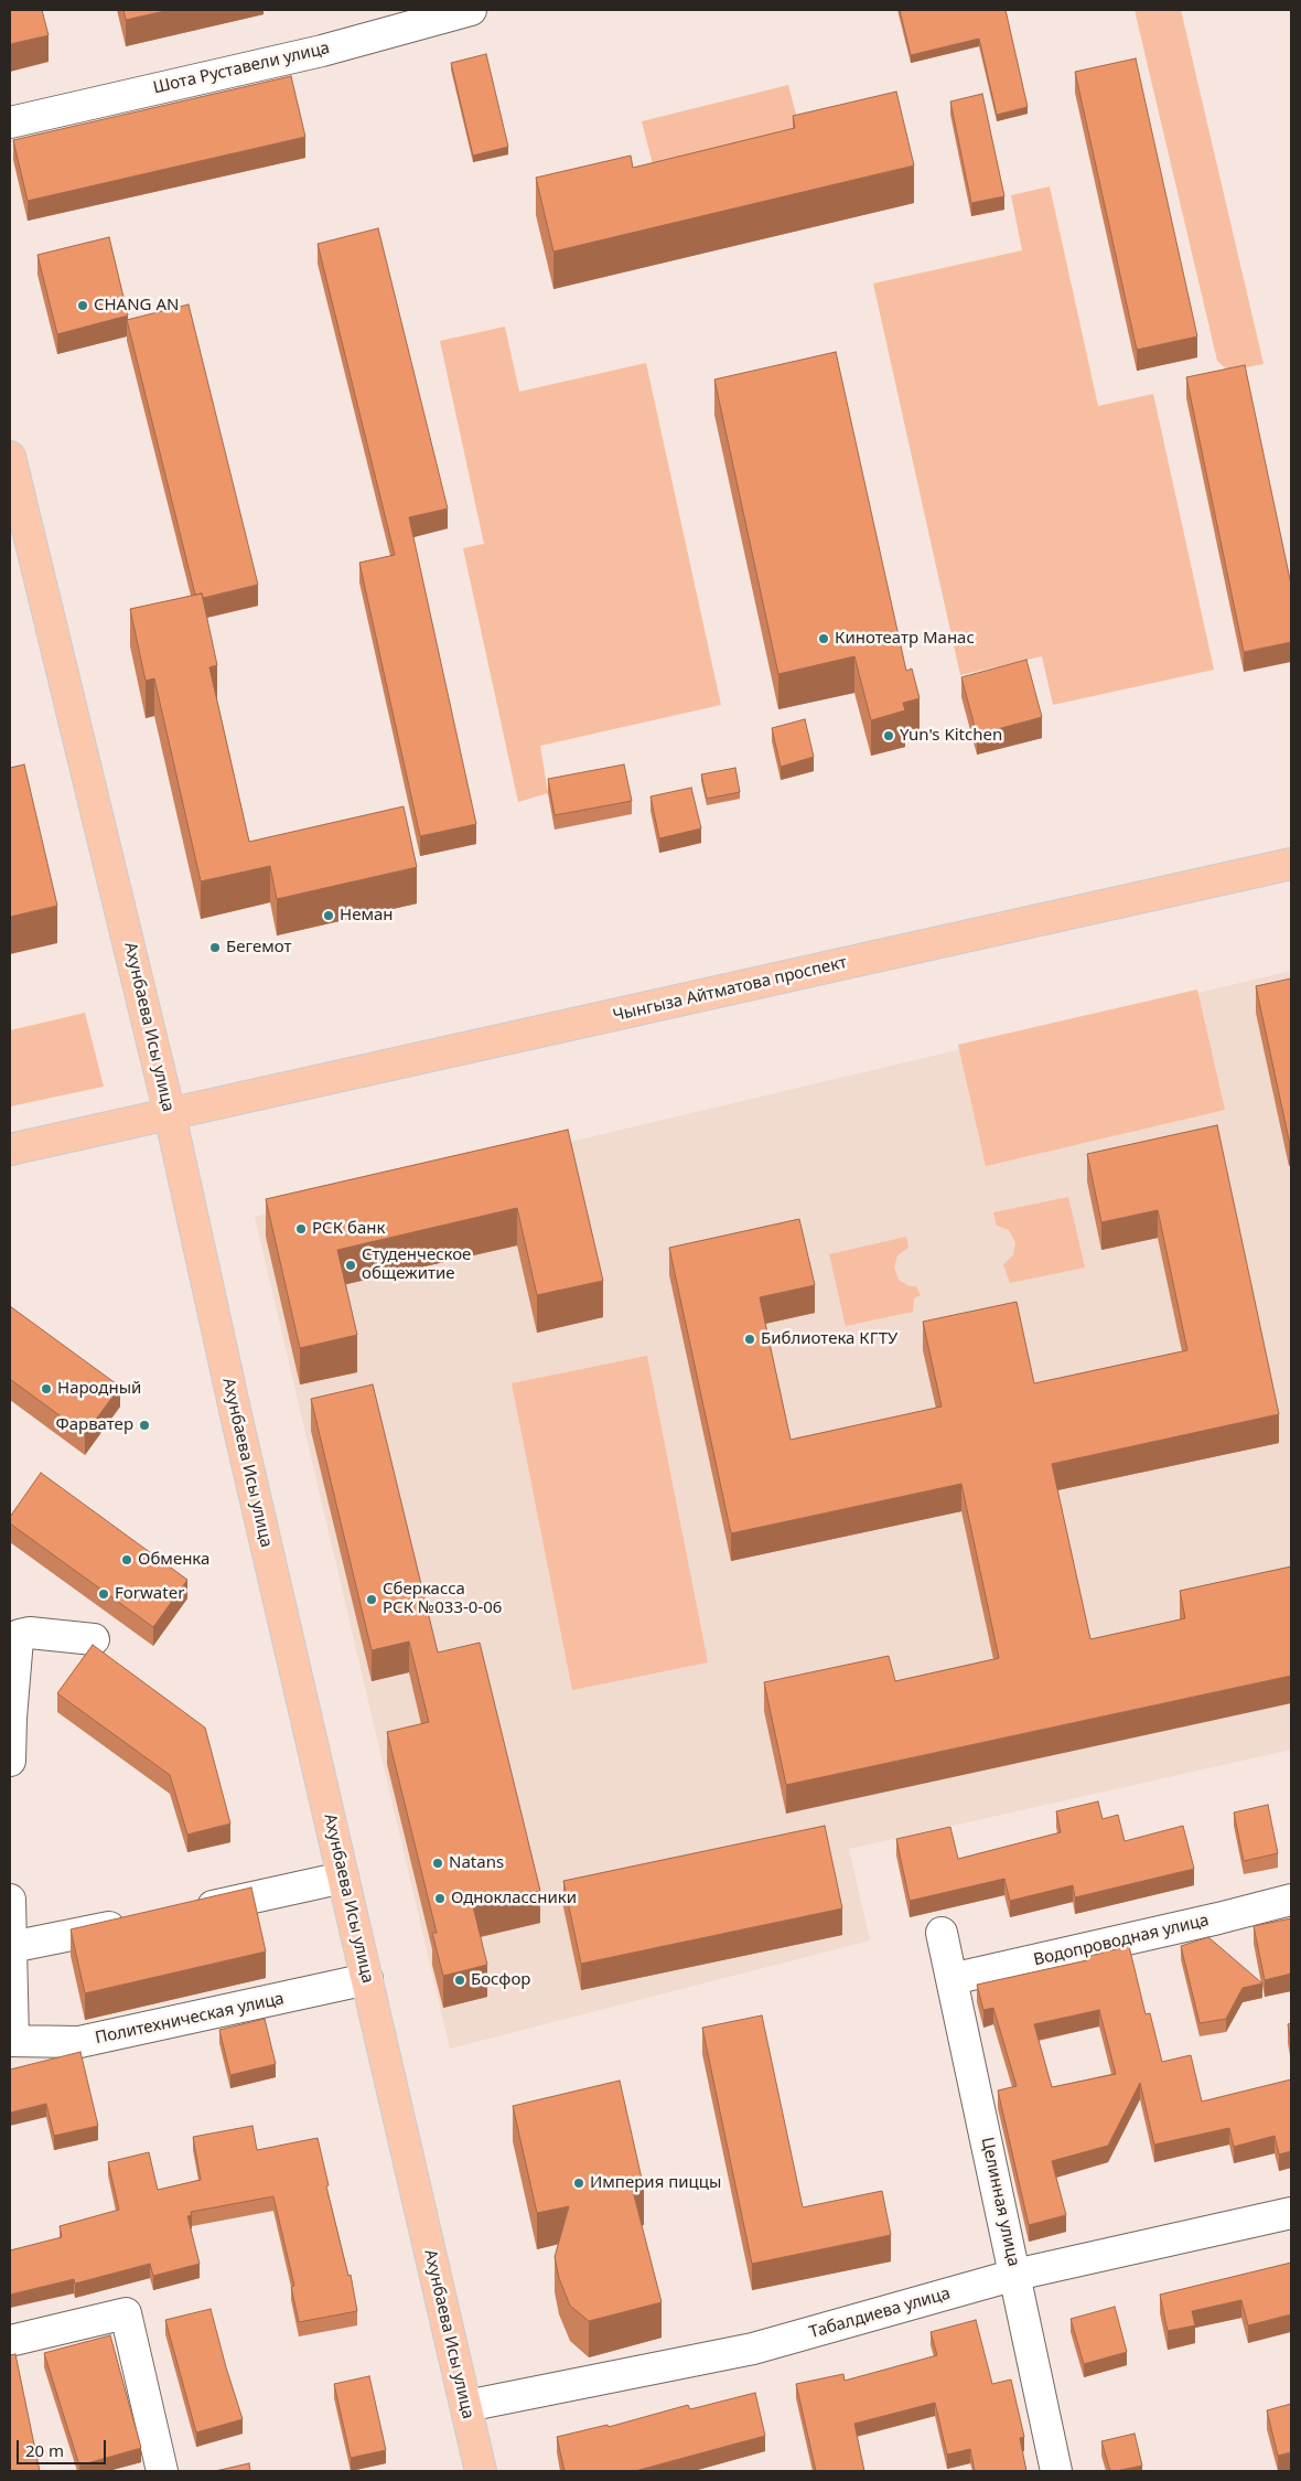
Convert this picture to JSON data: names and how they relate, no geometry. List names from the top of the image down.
{
  "streets": {
    "main road": ["Чынгыза Айтматова проспект", "Ахунбаева Исы улица"],
    "street": [
      "Шота Руставели улица",
      "Водопроводная улица",
      "Политехническая улица",
      "Целинная улица",
      "Табалдиева улица"
    ]
  },
  "crossings": [
    ["Чынгыза Айтматова проспект", "Ахунбаева Исы улица"],
    ["Ахунбаева Исы улица", "Политехническая улица"],
    ["Ахунбаева Исы улица", "Табалдиева улица"],
    ["Водопроводная улица", "Целинная улица"],
    ["Целинная улица", "Табалдиева улица"]
  ],
  "places": [
    "CHANG AN",
    "Кинотеатр Манас",
    "Yun's Kitchen",
    "Неман",
    "Бегемот",
    "РСК банк",
    "Студенческое общежитие",
    "Библиотека КГТУ",
    "Народный",
    "Фарватер",
    "Обменка",
    "Forwater",
    "Сберкасса РСК №033-0-06",
    "Natans",
    "Одноклассники",
    "Босфор",
    "Империя пиццы"
  ],
  "scale_bar": "20 m"
}
